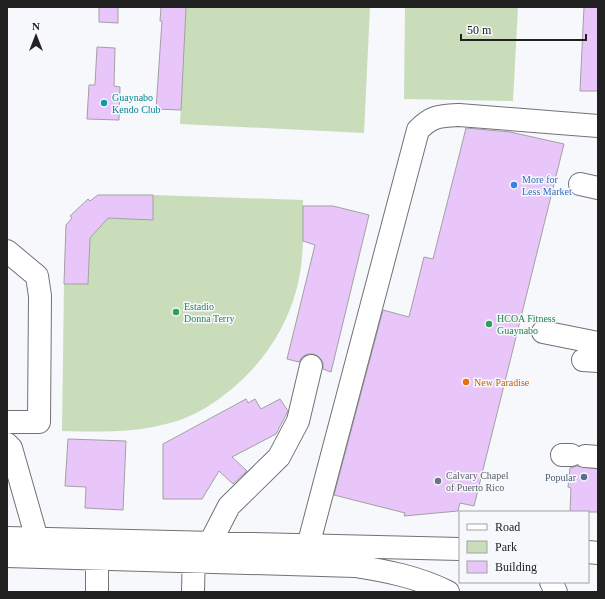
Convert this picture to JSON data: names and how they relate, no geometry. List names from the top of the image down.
{
  "places": [
    "Guaynabo Kendo Club",
    "More for Less Market",
    "Estadio Donna Terry",
    "HCOA Fitness Guaynabo",
    "New Paradise",
    "Popular",
    "Calvary Chapel of Puerto Rico"
  ],
  "legend": ["Road", "Park", "Building"],
  "scale_bar": "50 m",
  "north": "top"
}
